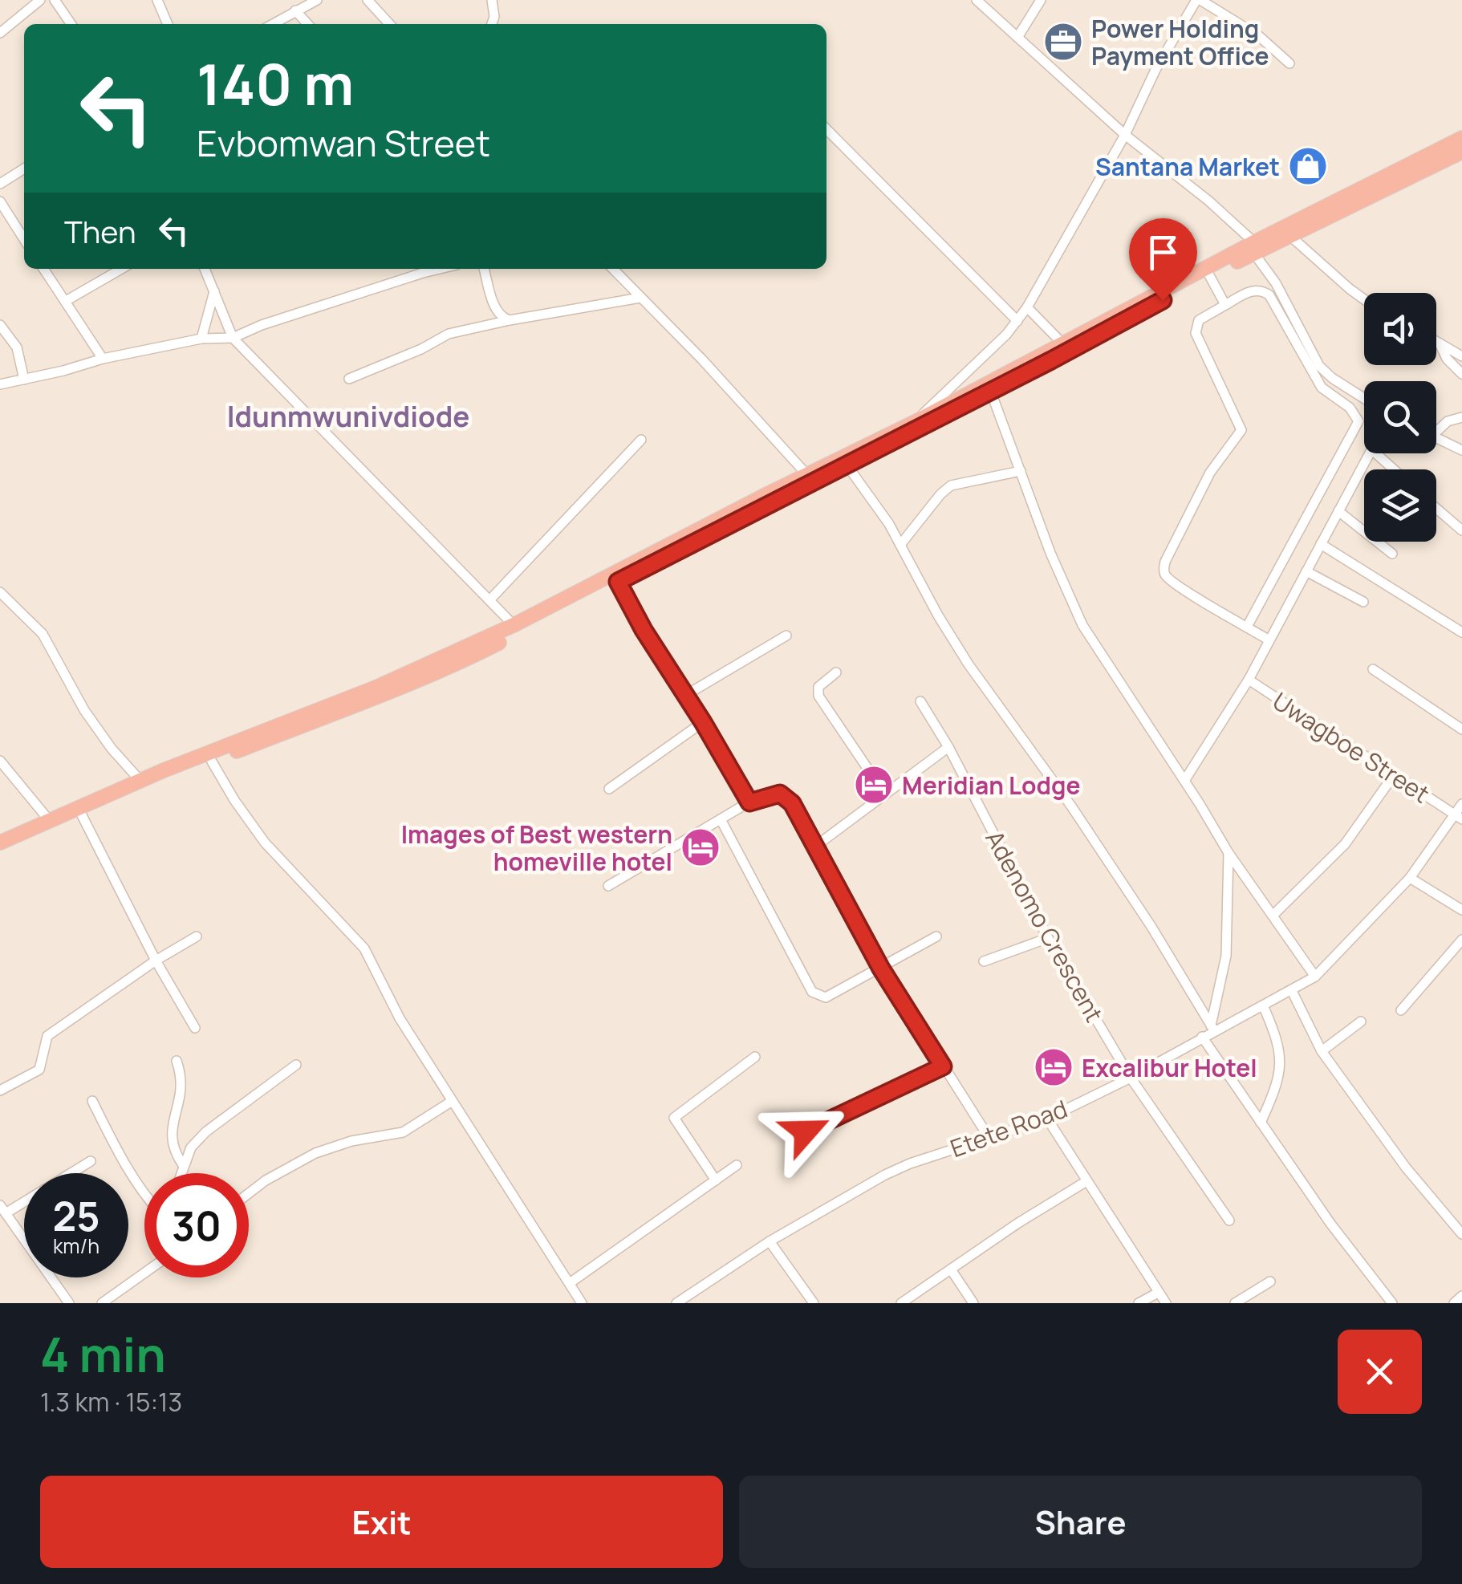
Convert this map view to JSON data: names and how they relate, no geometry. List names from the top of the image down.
{
  "streets": {
    "street": ["Uwagboe Street", "Adenomo Crescent", "Etete Road"]
  },
  "crossings": [
    ["Uwagboe Street", "Etete Road"],
    ["Adenomo Crescent", "Etete Road"]
  ],
  "districts": ["Idunmwunivdiode"],
  "places": {
    "office": ["Power Holding Payment Office"],
    "shop": ["Santana Market"],
    "hotel": ["Meridian Lodge", "Images of Best western homeville hotel", "Excalibur Hotel"]
  },
  "page": {
    "turn": ["140 m", "Evbomwan Street"],
    "then": "Then",
    "speed": "25 km/h",
    "limit": "30",
    "heading": ["4 min", "1.3 km · 15:13"],
    "buttons": ["Exit", "Share"]
  }
}
